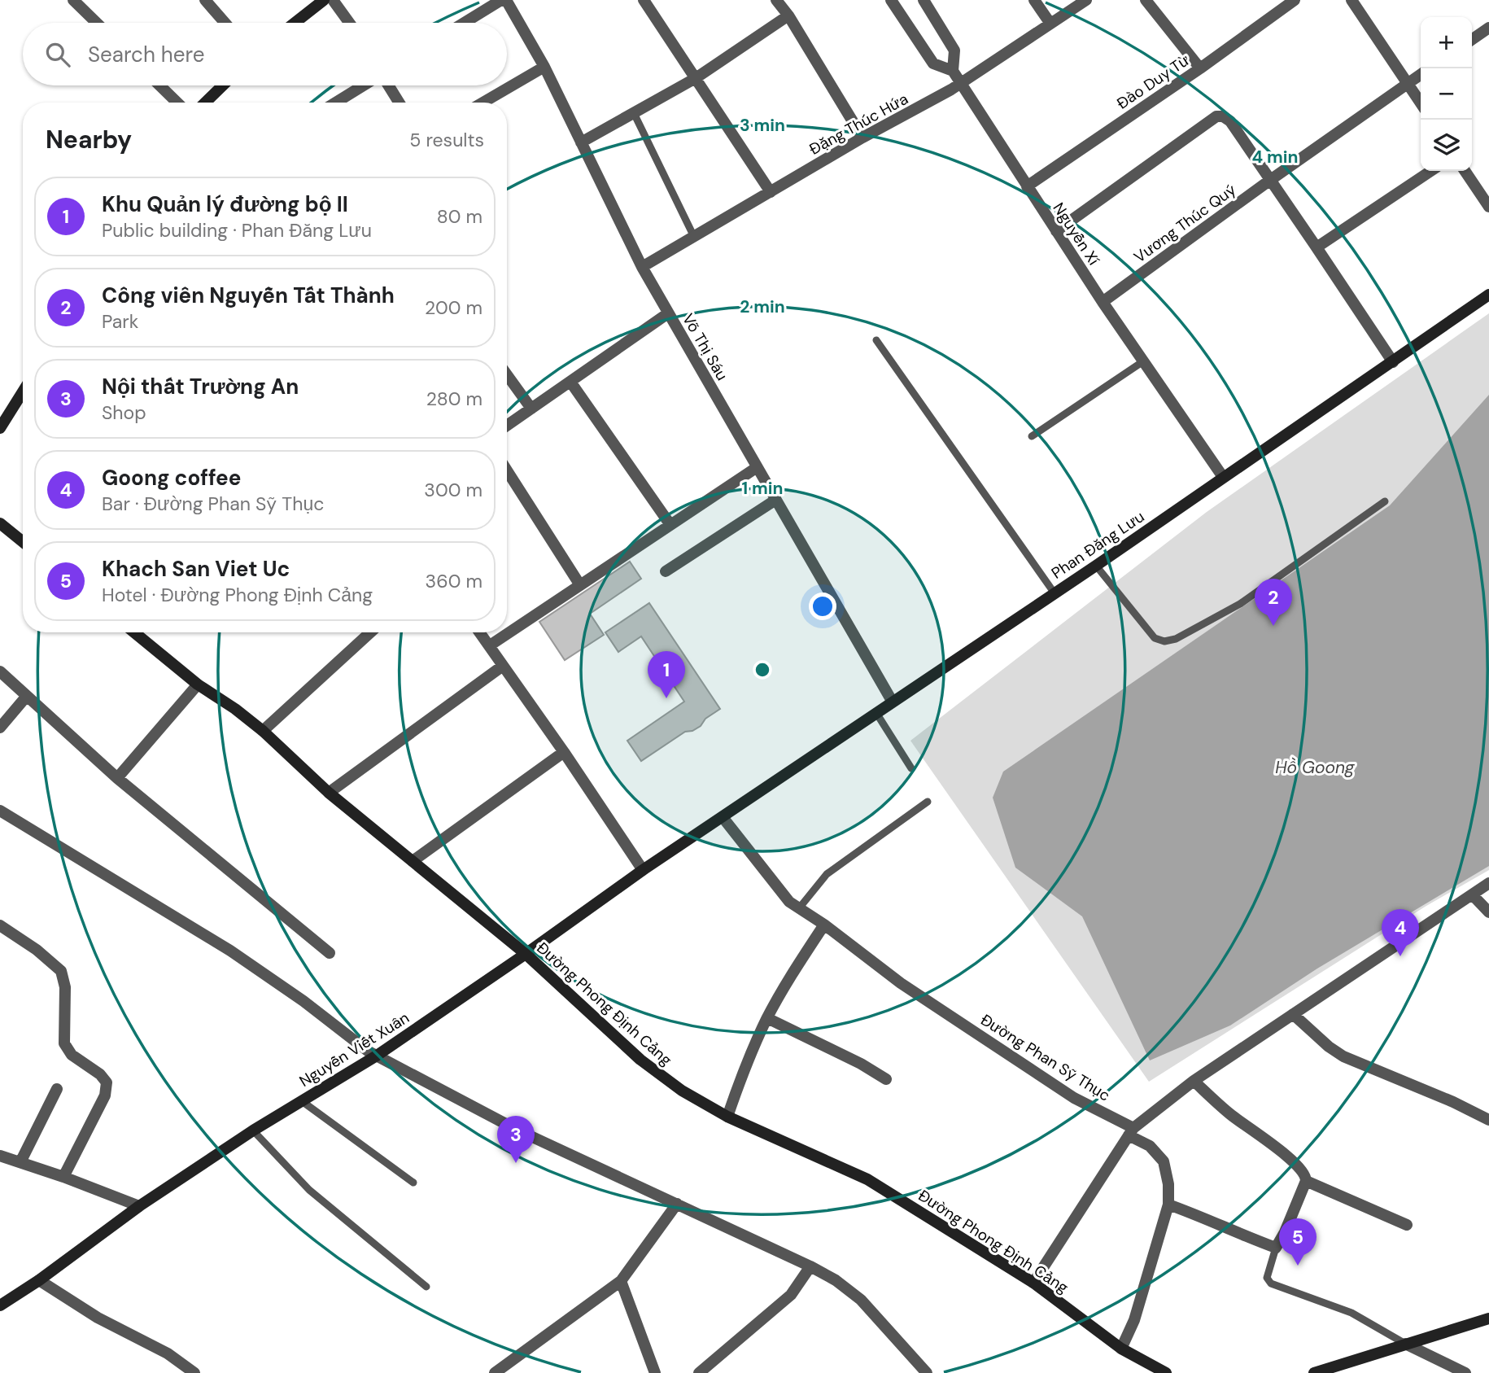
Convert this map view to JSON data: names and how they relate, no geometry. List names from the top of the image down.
{
  "streets": {
    "street": [
      "Đào Duy Từ",
      "Đặng Thúc Hứa",
      "Vương Thúc Quý",
      "Nguyễn Xí",
      "Võ Thị Sáu",
      "Phan Đăng Lưu",
      "Đường Phong Định Cảng",
      "Nguyễn Viết Xuân",
      "Đường Phan Sỹ Thục"
    ]
  },
  "crossings": [
    ["Đào Duy Từ", "Nguyễn Xí"],
    ["Đặng Thúc Hứa", "Nguyễn Xí"],
    ["Đặng Thúc Hứa", "Võ Thị Sáu"],
    ["Vương Thúc Quý", "Nguyễn Xí"],
    ["Nguyễn Xí", "Phan Đăng Lưu"],
    ["Võ Thị Sáu", "Phan Đăng Lưu"],
    ["Phan Đăng Lưu", "Nguyễn Viết Xuân"],
    ["Phan Đăng Lưu", "Đường Phan Sỹ Thục"],
    ["Đường Phong Định Cảng", "Nguyễn Viết Xuân"],
    ["Đường Phong Định Cảng", "Đường Phan Sỹ Thục"],
    ["Nguyễn Viết Xuân", "Đường Phan Sỹ Thục"]
  ],
  "water": ["Hồ Goong"],
  "page": {
    "map_buttons": ["+", "−"],
    "search": "Search here",
    "heading": ["Nearby", "5 results"],
    "list": [
      {
        "mark": "1",
        "name": "Khu Quản lý đường bộ II",
        "note": "Public building · Phan Đăng Lưu",
        "value": "80 m"
      },
      {
        "mark": "2",
        "name": "Công viên Nguyễn Tất Thành",
        "note": "Park",
        "value": "200 m"
      },
      {
        "mark": "3",
        "name": "Nội thất Trường An",
        "note": "Shop",
        "value": "280 m"
      },
      {
        "mark": "4",
        "name": "Goong coffee",
        "note": "Bar · Đường Phan Sỹ Thục",
        "value": "300 m"
      },
      {
        "mark": "5",
        "name": "Khach San Viet Uc",
        "note": "Hotel · Đường Phong Định Cảng",
        "value": "360 m"
      }
    ],
    "pins": [
      "2",
      "1",
      "4",
      "3",
      "5"
    ]
  },
  "rings": [
    "3 min",
    "4 min",
    "2 min",
    "1 min"
  ]
}
